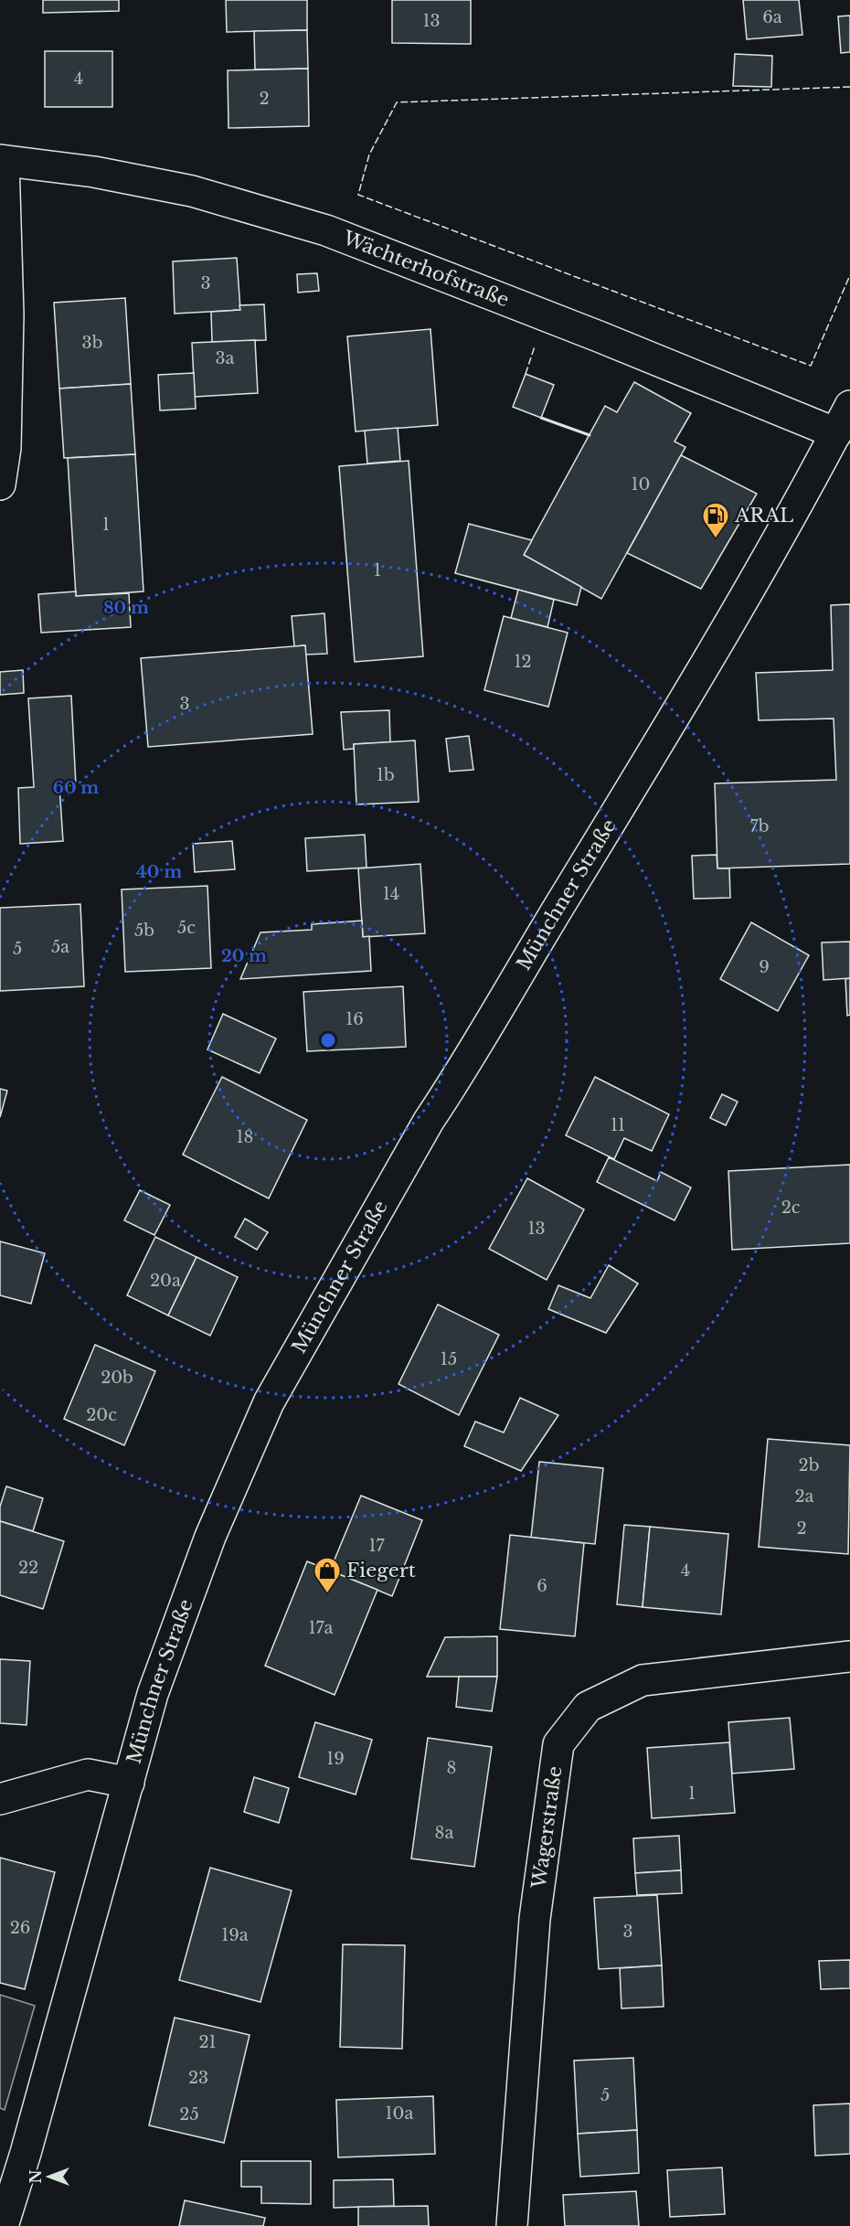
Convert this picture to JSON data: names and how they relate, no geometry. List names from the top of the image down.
{
  "streets": {
    "street": ["Wächterhofstraße", "Münchner Straße", "Wagerstraße"]
  },
  "crossings": [
    ["Wächterhofstraße", "Münchner Straße"]
  ],
  "places": {
    "fuel station": ["ARAL"],
    "shop": ["Fiegert"]
  },
  "house_numbers": [
    "6a",
    "13",
    "4",
    "2",
    "3",
    "3b",
    "3a",
    "10",
    "1",
    "1",
    "12",
    "3",
    "1b",
    "7b",
    "14",
    "5c",
    "5b",
    "5a",
    "5",
    "9",
    "16",
    "11",
    "18",
    "2c",
    "13",
    "20a",
    "15",
    "20b",
    "20c",
    "2b",
    "2a",
    "2",
    "17",
    "22",
    "4",
    "6",
    "17a",
    "19",
    "8",
    "1",
    "8a",
    "26",
    "3",
    "19a",
    "21",
    "23",
    "5",
    "10a",
    "25"
  ],
  "north": "left",
  "rings": [
    "80 m",
    "60 m",
    "40 m",
    "20 m"
  ]
}
